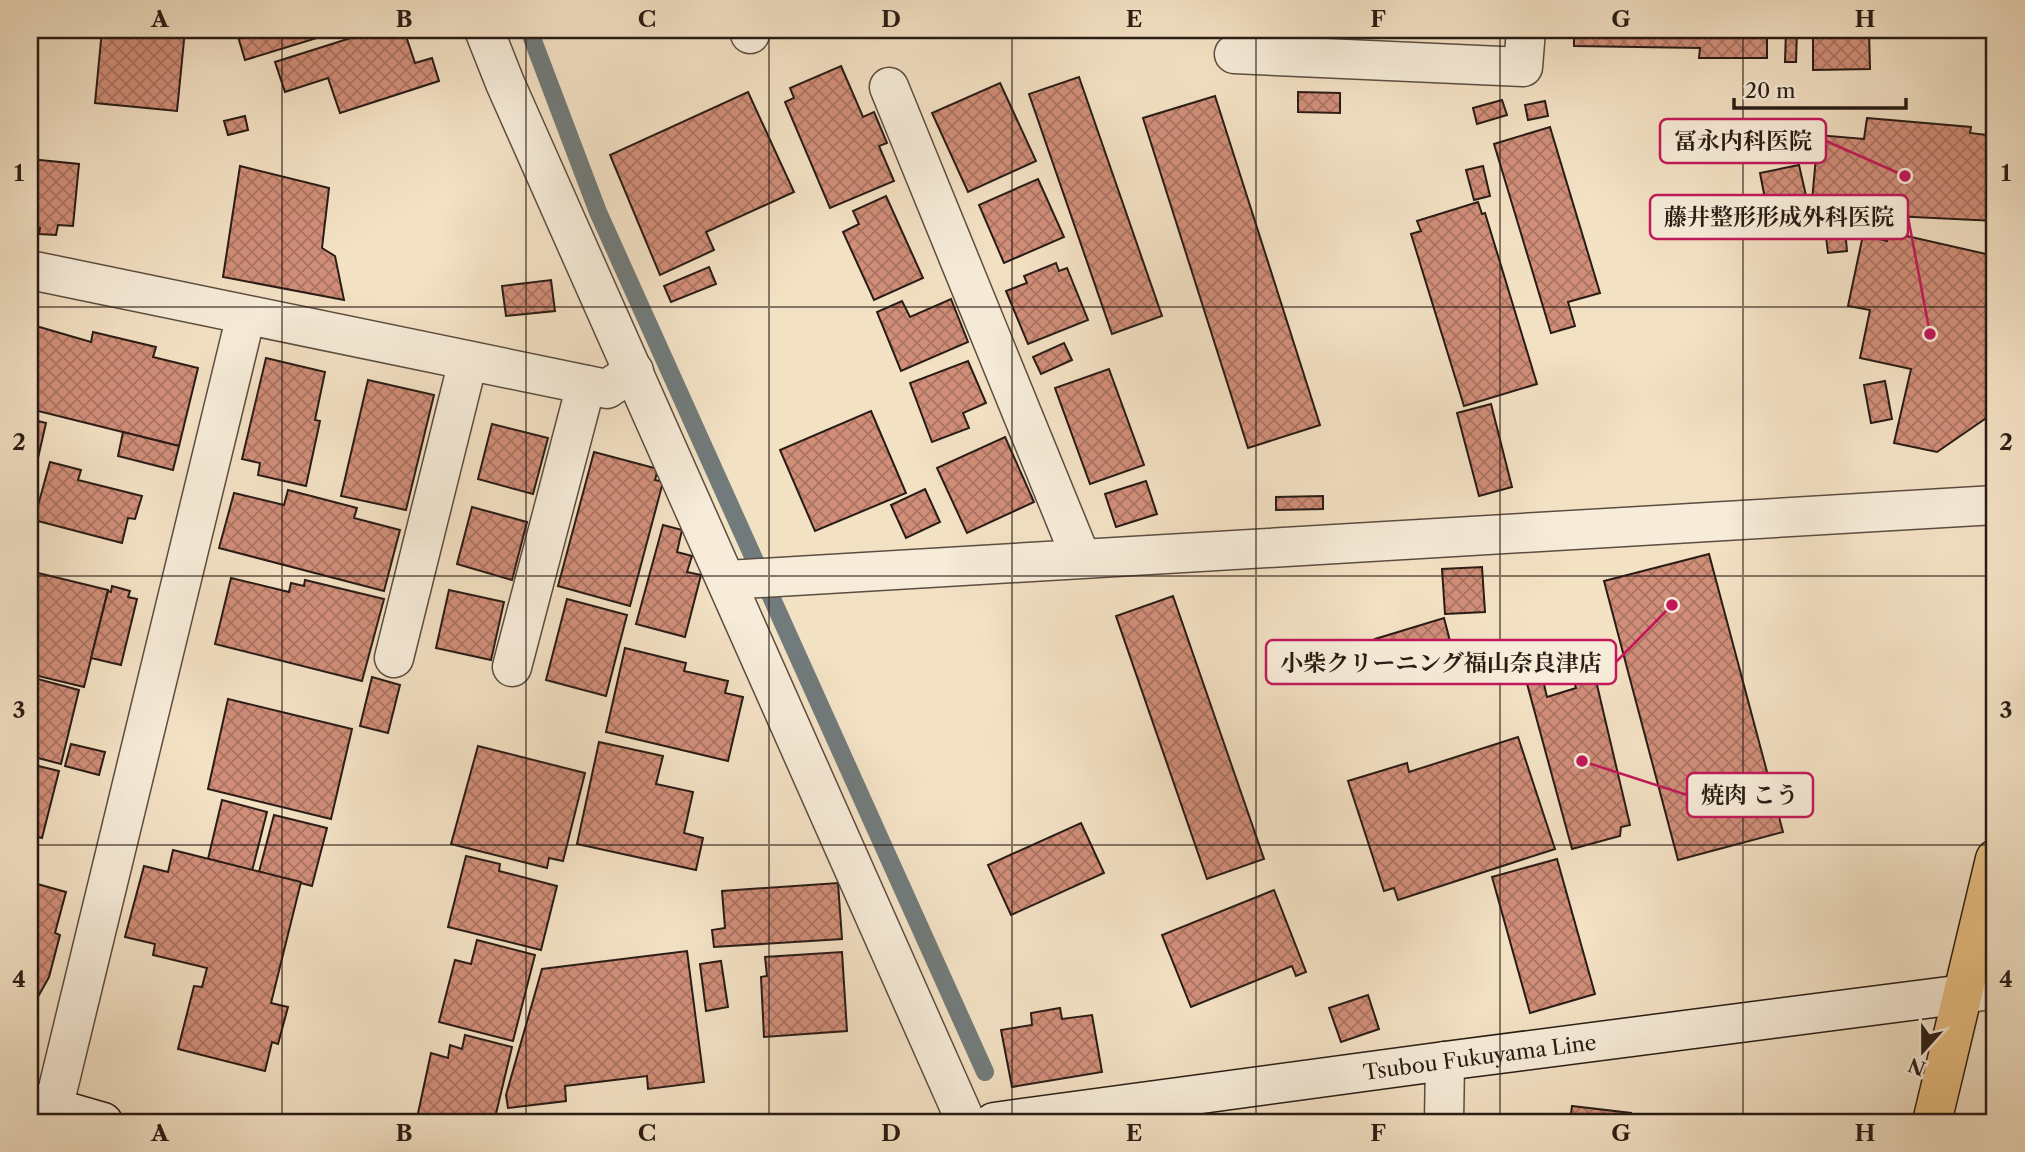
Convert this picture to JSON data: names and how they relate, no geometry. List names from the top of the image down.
{
  "streets": {
    "street": ["Tsubou Fukuyama Line"]
  },
  "places": [
    "冨永内科医院",
    "藤井整形形成外科医院",
    "小柴クリーニング福山奈良津店",
    "焼肉 こう"
  ],
  "scale_bar": "20 m",
  "north": "bottom",
  "grid": {
    "columns": [
      "A",
      "B",
      "C",
      "D",
      "E",
      "F",
      "G",
      "H"
    ],
    "rows": [
      "1",
      "2",
      "3",
      "4"
    ]
  }
}
